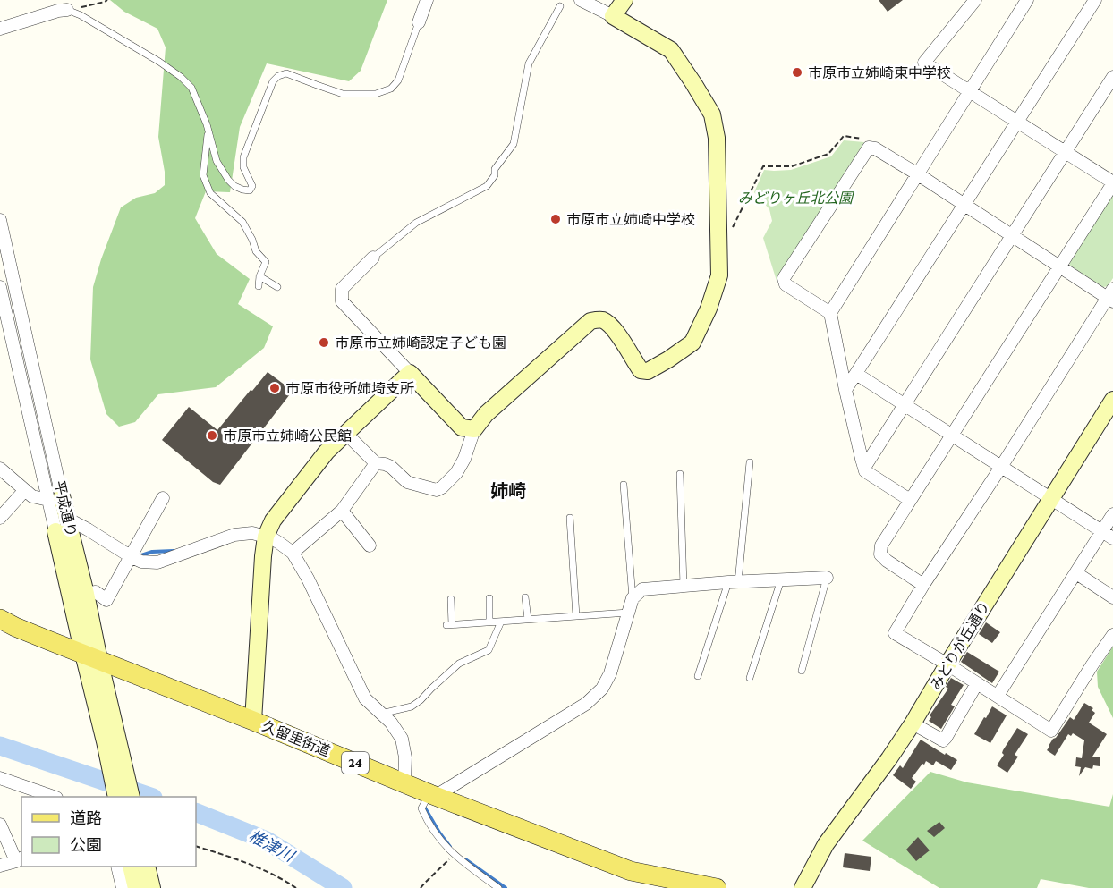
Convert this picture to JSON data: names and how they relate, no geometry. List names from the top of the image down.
{
  "streets": {
    "main road": ["久留里街道", "24"],
    "street": ["平成通り", "みどりが丘通り"]
  },
  "crossings": [
    ["平成通り", "久留里街道"]
  ],
  "districts": ["姉崎"],
  "water": ["椎津川"],
  "parks": ["みどりヶ丘北公園"],
  "places": [
    "市原市立姉崎東中学校",
    "市原市立姉崎中学校",
    "市原市立姉崎認定子ども園",
    "市原市役所姉埼支所",
    "市原市立姉崎公民館"
  ],
  "legend": ["道路", "公園"]
}
